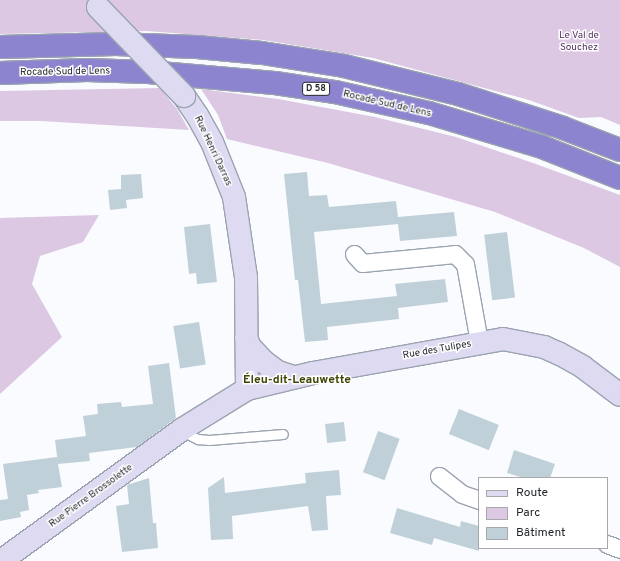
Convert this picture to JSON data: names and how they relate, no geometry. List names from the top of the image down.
{
  "streets": {
    "highway": ["Rocade Sud de Lens", "D 58"],
    "street": ["Rue Henri Darras", "Rue des Tulipes", "Rue Pierre Brossolette"]
  },
  "crossings": [
    ["Rue Henri Darras", "Rue des Tulipes"],
    ["Rue Henri Darras", "Rue Pierre Brossolette"],
    ["Rue des Tulipes", "Rue Pierre Brossolette"]
  ],
  "districts": ["Éleu-dit-Leauwette"],
  "parks": ["Le Val de Souchez"],
  "legend": ["Route", "Parc", "Bâtiment"]
}
